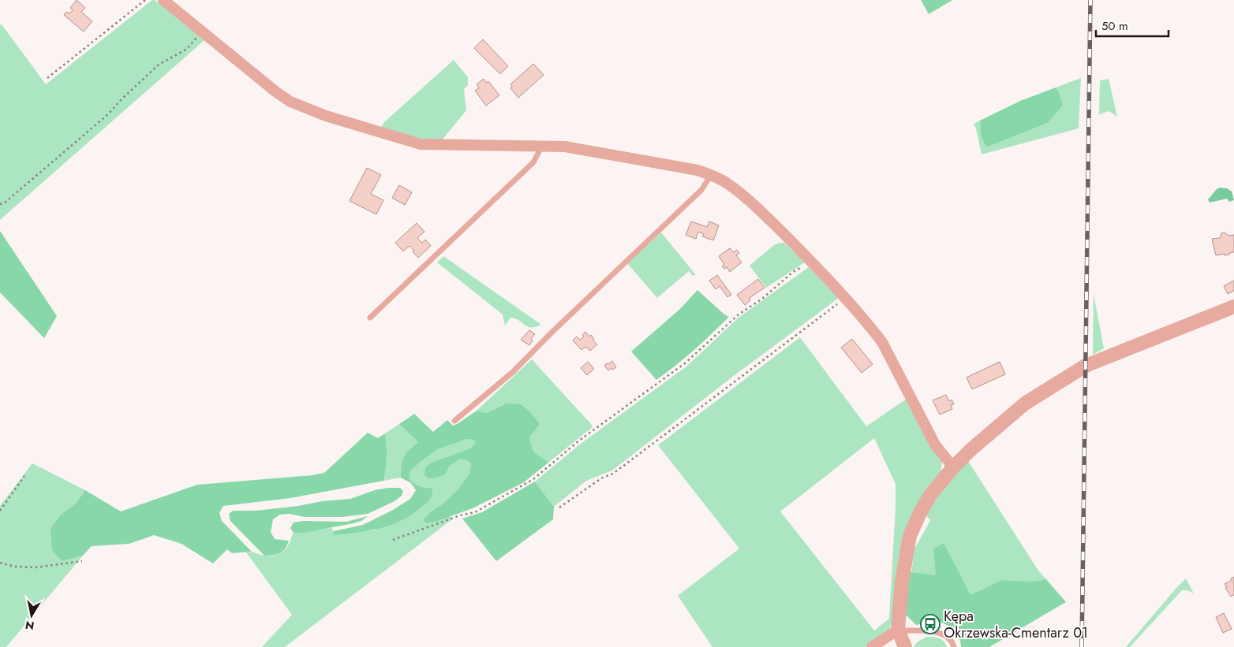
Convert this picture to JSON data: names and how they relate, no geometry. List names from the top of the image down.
{
  "places": {
    "bus stop": ["Kępa Okrzewska-Cmentarz 01"]
  },
  "scale_bar": "50 m",
  "north": "bottom"
}
